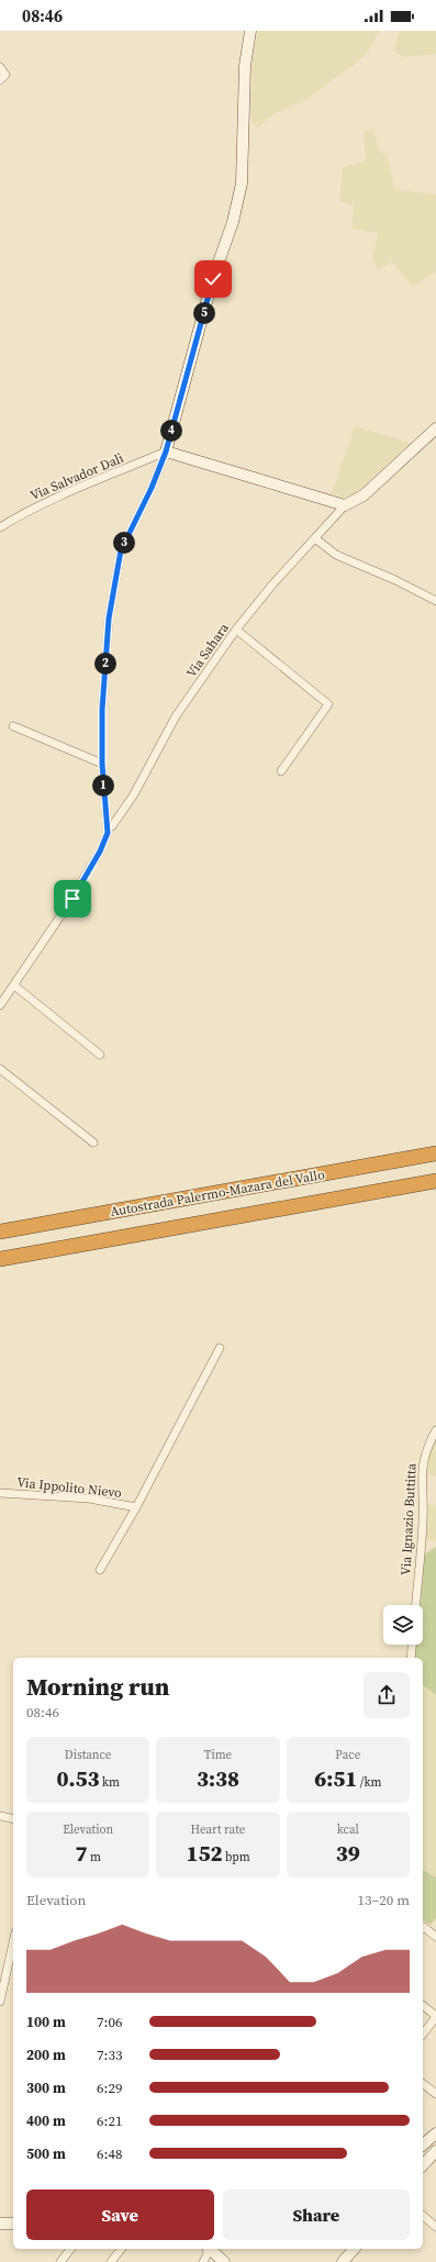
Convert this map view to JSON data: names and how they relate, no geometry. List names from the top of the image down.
{
  "streets": {
    "highway": ["Autostrada Palermo-Mazara del Vallo"],
    "street": [
      "Via Salvador Dalì",
      "Via Sahara",
      "Via Ippolito Nievo",
      "Via Ignazio Buttitta"
    ]
  },
  "page": {
    "status": "08:46",
    "pins": [
      "5",
      "4",
      "3",
      "2",
      "1"
    ],
    "heading": ["Morning run", "08:46"],
    "stats": [
      ["Distance", "0.53 km"],
      ["Time", "3:38"],
      ["Pace", "6:51 /km"],
      ["Elevation", "7 m"],
      ["Heart rate", "152 bpm"],
      ["kcal", "39"]
    ],
    "chart": ["Elevation", "13–20 m"],
    "list": [
      {
        "name": "100 m",
        "note": "7:06"
      },
      {
        "name": "200 m",
        "note": "7:33"
      },
      {
        "name": "300 m",
        "note": "6:29"
      },
      {
        "name": "400 m",
        "note": "6:21"
      },
      {
        "name": "500 m",
        "note": "6:48"
      }
    ],
    "buttons": ["Save", "Share"]
  }
}
